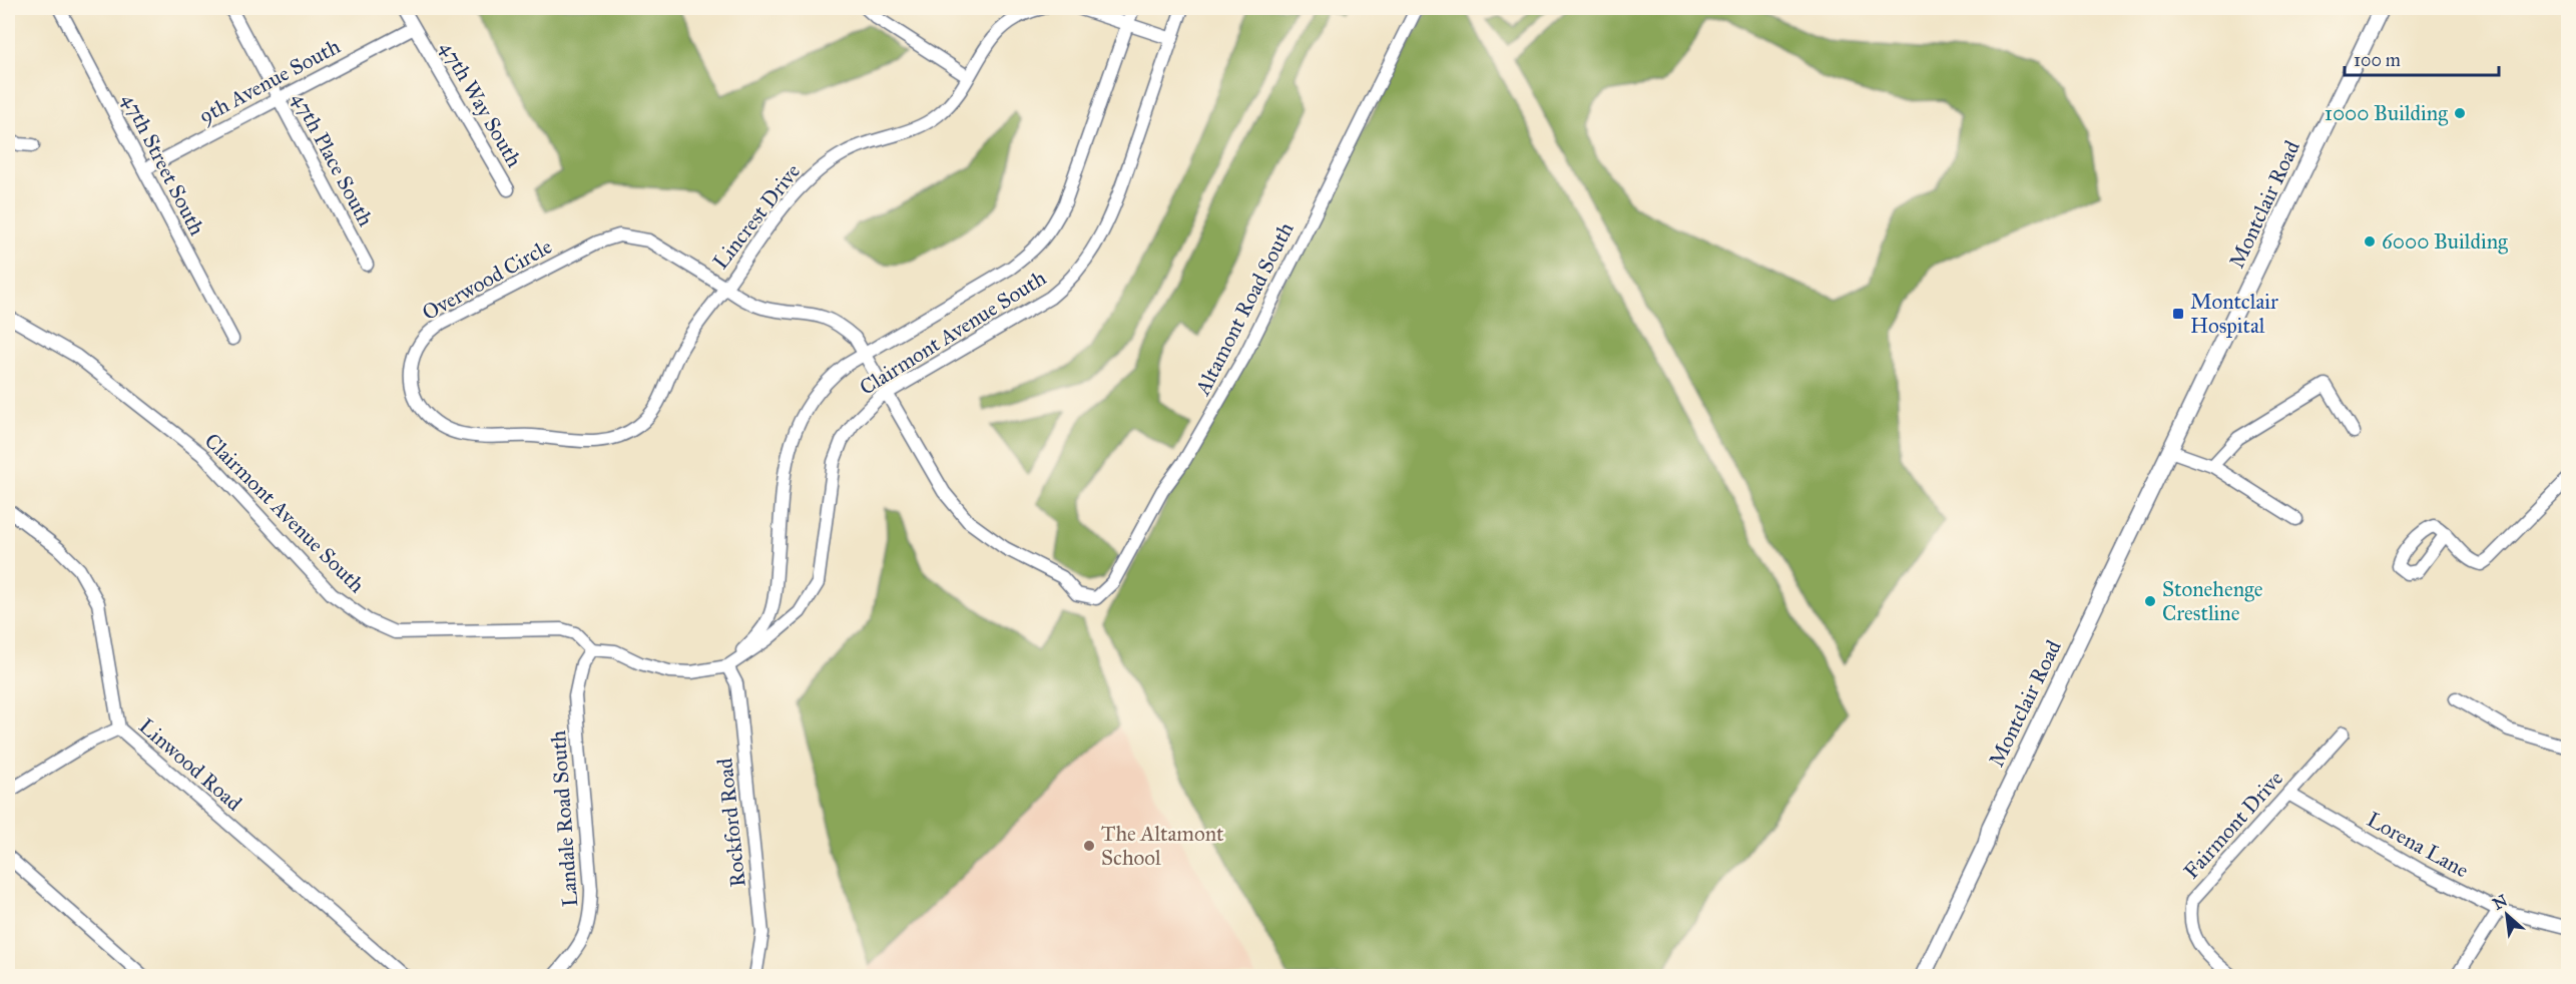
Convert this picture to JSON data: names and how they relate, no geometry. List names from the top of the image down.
{
  "streets": {
    "main road": ["Montclair Road"],
    "street": [
      "9th Avenue South",
      "47th Way South",
      "47th Place South",
      "47th Street South",
      "Lincrest Drive",
      "Overwood Circle",
      "Altamont Road South",
      "Clairmont Avenue South",
      "Linwood Road",
      "Landale Road South",
      "Rockford Road",
      "Fairmont Drive",
      "Lorena Lane"
    ]
  },
  "crossings": [
    ["9th Avenue South", "47th Way South"],
    ["9th Avenue South", "47th Place South"],
    ["9th Avenue South", "47th Street South"],
    ["Lincrest Drive", "Overwood Circle"],
    ["Overwood Circle", "Altamont Road South"],
    ["Overwood Circle", "Clairmont Avenue South"],
    ["Clairmont Avenue South", "Landale Road South"],
    ["Clairmont Avenue South", "Rockford Road"],
    ["Fairmont Drive", "Lorena Lane"]
  ],
  "places": {
    "other": [
      "1000 Building",
      "6000 Building",
      "Stonehenge Crestline",
      "The Altamont School"
    ],
    "transit": ["Montclair Hospital"]
  },
  "scale_bar": "100 m",
  "north": "top left"
}
